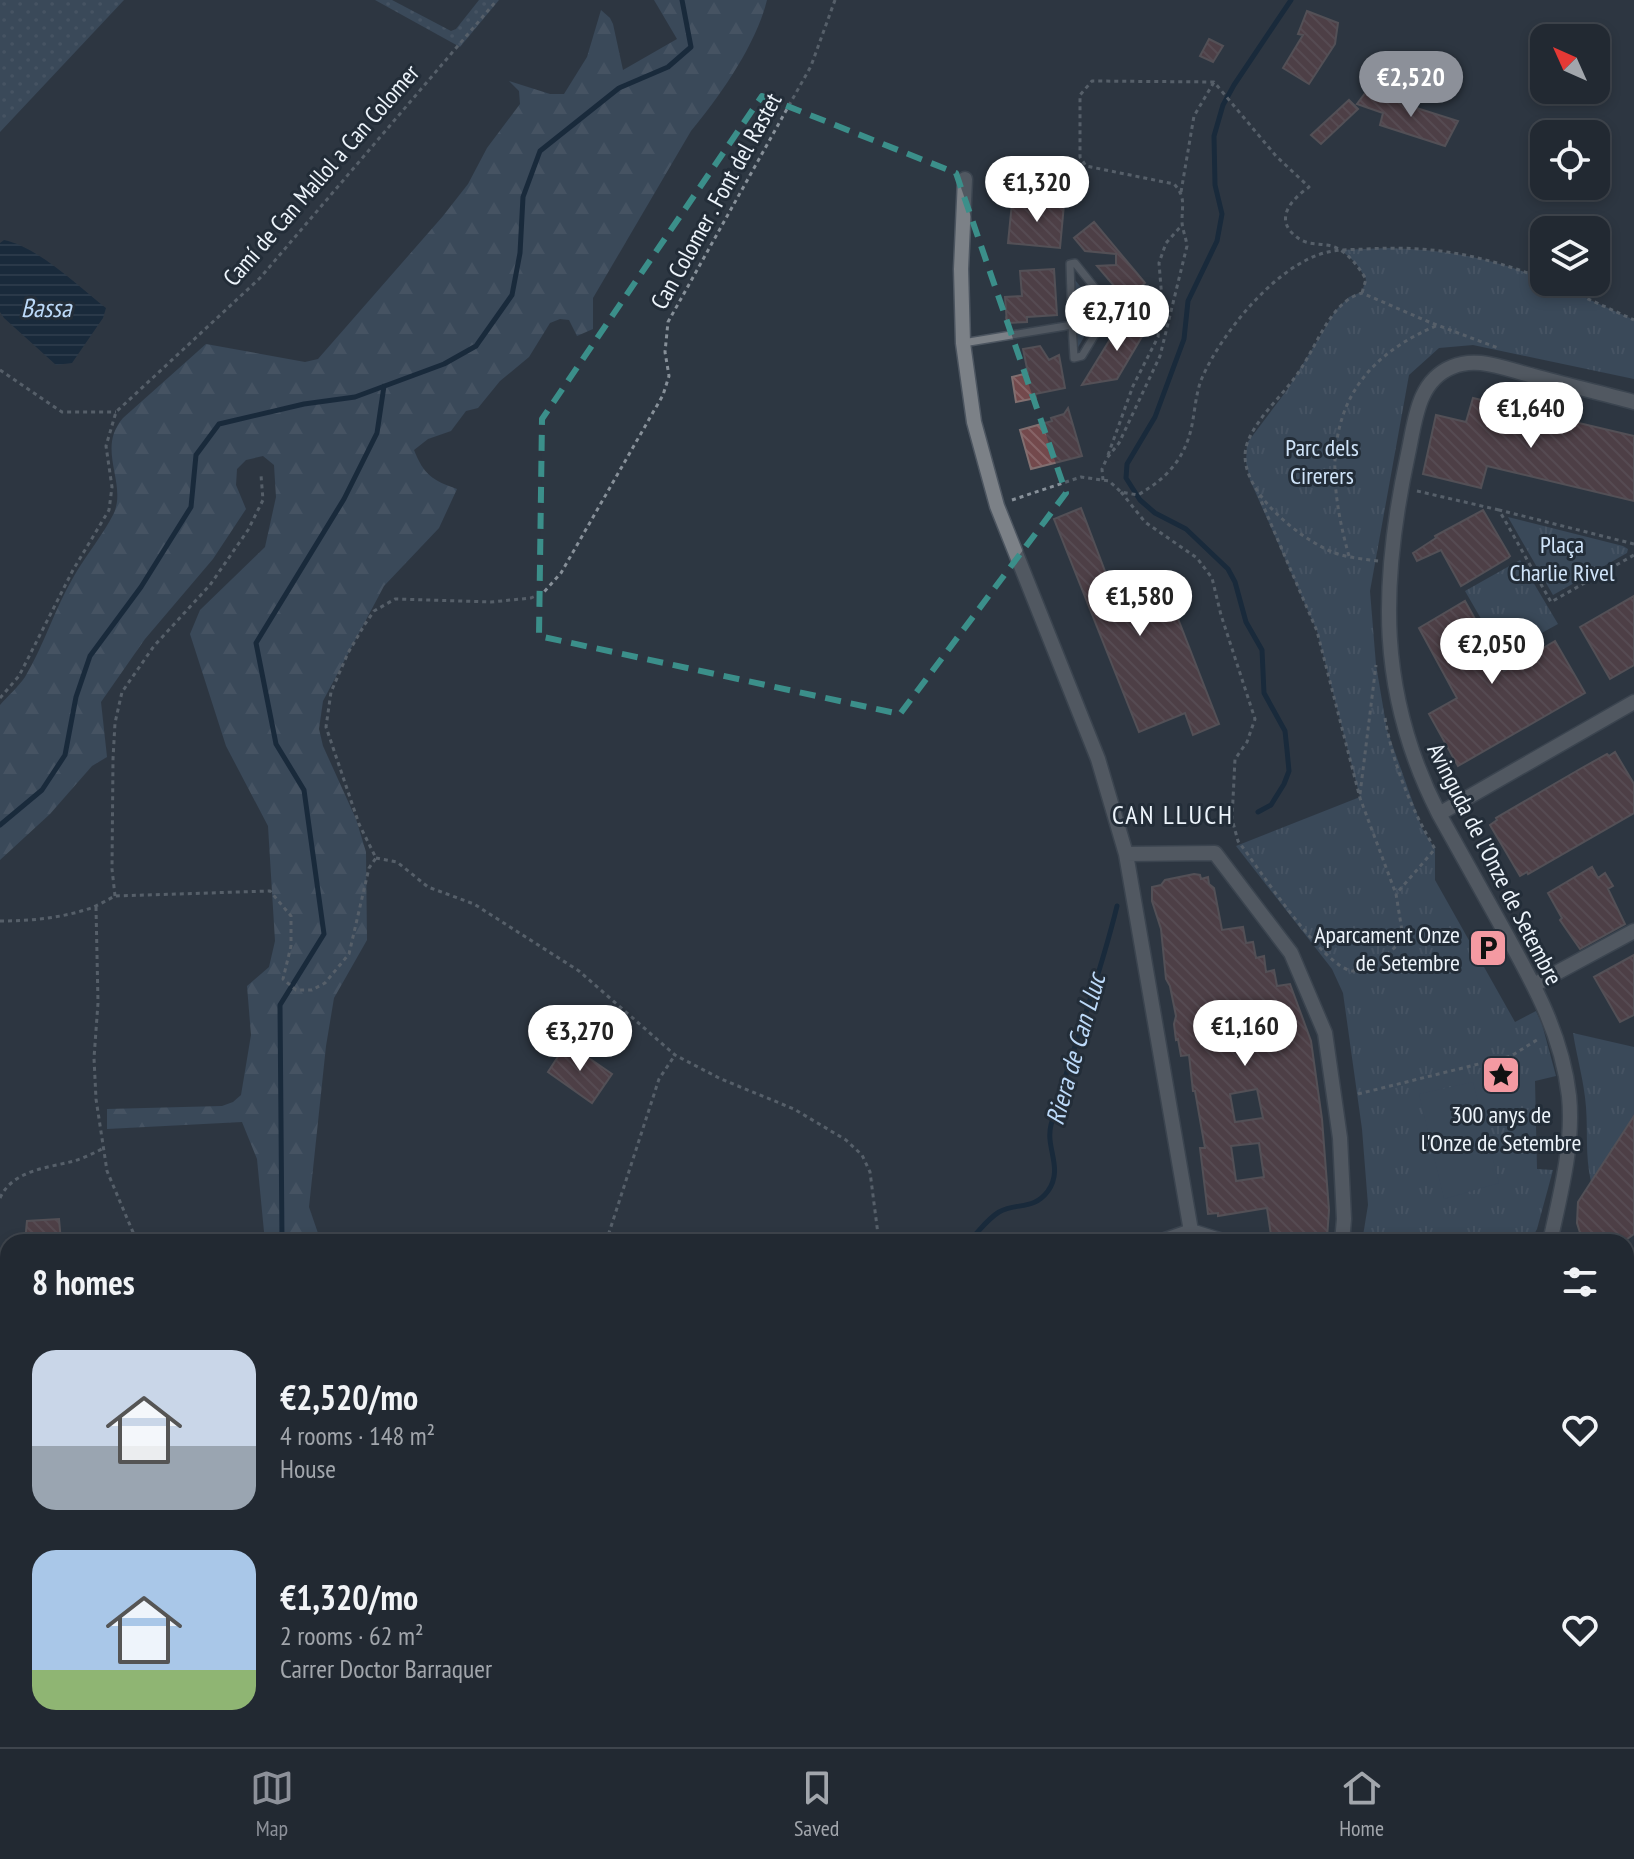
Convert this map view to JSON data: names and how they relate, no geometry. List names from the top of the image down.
{
  "streets": {
    "street": ["Avinguda de l'Onze de Setembre"],
    "path": ["Camí de Can Mallol a Can Colomer", "Can Colomer . Font del Rastet"]
  },
  "districts": ["CAN LLUCH"],
  "water": ["Bassa", "Riera de Can Lluc"],
  "parks": ["Parc dels Cirerers", "Plaça Charlie Rivel"],
  "places": {
    "parking": ["Aparcament Onze de Setembre"],
    "place": ["300 anys de l'Onze de Setembre"]
  },
  "north": "top left",
  "page": {
    "price": [
      "€2,520",
      "€1,320",
      "€2,710",
      "€1,640",
      "€1,580",
      "€2,050",
      "€1,160",
      "€3,270"
    ],
    "heading": "8 homes",
    "list": [
      {
        "name": "€2,520/mo",
        "note": "4 rooms · 148 m² · House"
      },
      {
        "name": "€1,320/mo",
        "note": "2 rooms · 62 m² · Carrer Doctor Barraquer"
      }
    ],
    "tabs": ["Map", "Saved", "Home"]
  }
}
